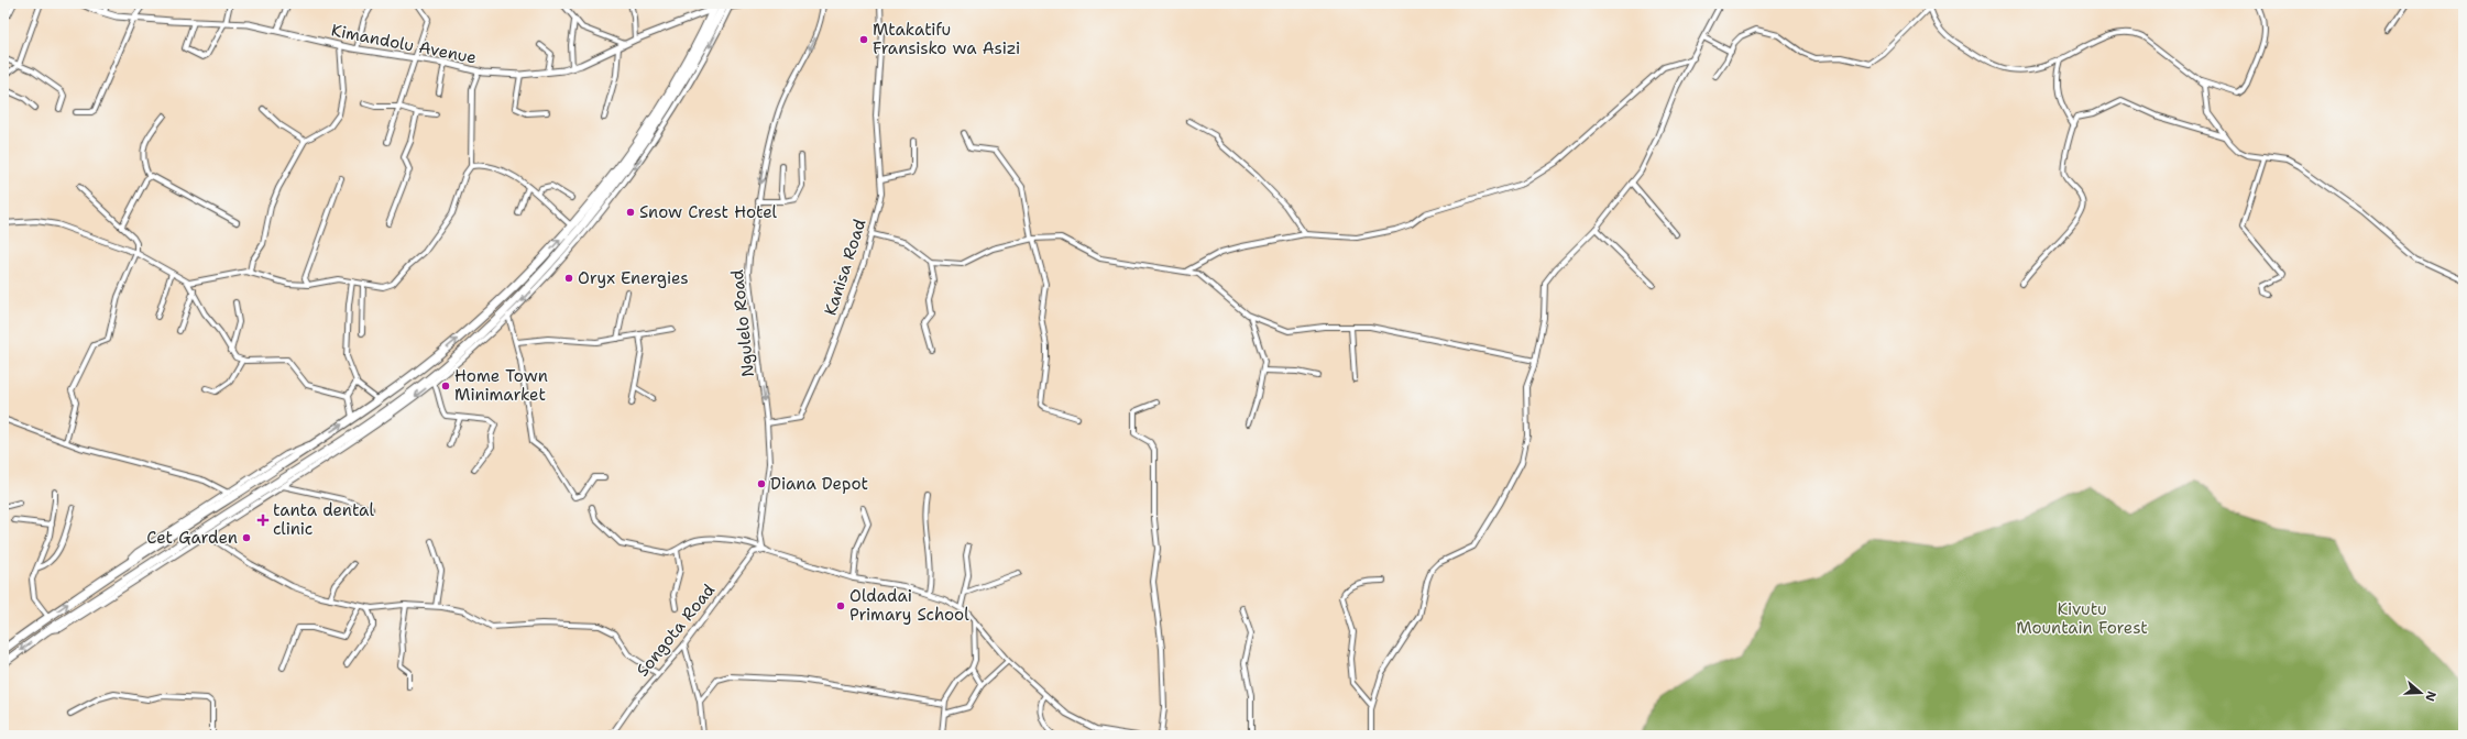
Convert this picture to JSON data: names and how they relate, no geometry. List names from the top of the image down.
{
  "streets": {
    "street": [
      "Kimandolu Avenue",
      "Kanisa Road",
      "Ngulelo Road",
      "Songota Road"
    ]
  },
  "crossings": [
    ["Kanisa Road", "Ngulelo Road"],
    ["Ngulelo Road", "Songota Road"]
  ],
  "one_way": ["Ngulelo Road"],
  "parks": ["Kivutu Mountain Forest"],
  "places": {
    "other": [
      "Mtakatifu Fransisko wa Asizi",
      "Snow Crest Hotel",
      "Oryx Energies",
      "Home Town Minimarket",
      "Diana Depot",
      "Cet Garden",
      "Oldadai Primary School"
    ],
    "health": ["tanta dental clinic"]
  },
  "north": "right"
}
